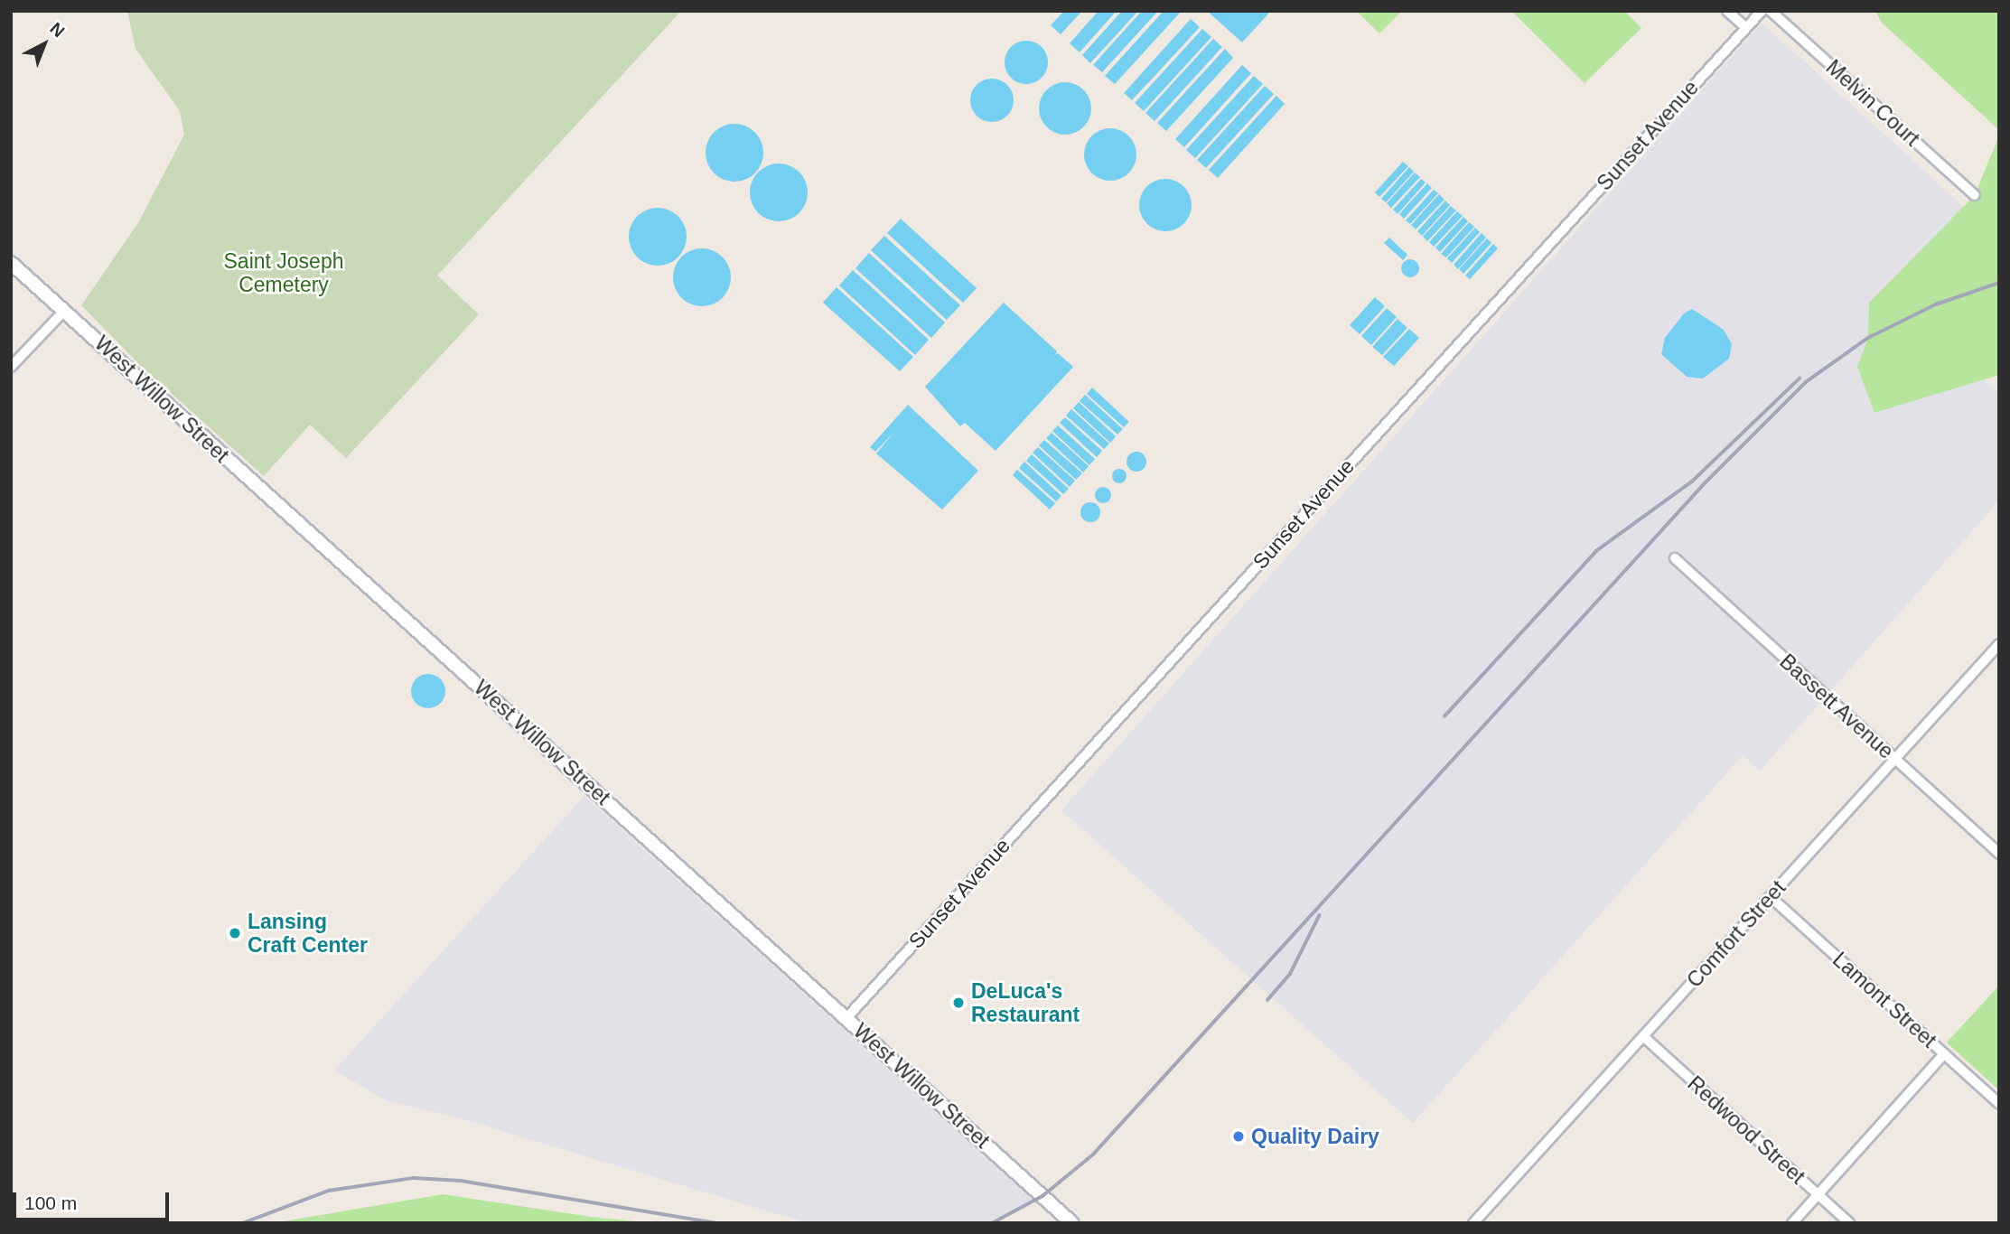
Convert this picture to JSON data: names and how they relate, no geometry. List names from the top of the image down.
{
  "streets": {
    "street": [
      "Melvin Court",
      "Sunset Avenue",
      "West Willow Street",
      "Bassett Avenue",
      "Comfort Street",
      "Lamont Street",
      "Redwood Street"
    ]
  },
  "crossings": [
    ["Sunset Avenue", "West Willow Street"],
    ["Bassett Avenue", "Comfort Street"],
    ["Comfort Street", "Lamont Street"],
    ["Comfort Street", "Redwood Street"]
  ],
  "parks": ["Saint Joseph Cemetery"],
  "places": ["Lansing Craft Center", "DeLuca's Restaurant", "Quality Dairy"],
  "scale_bar": "100 m",
  "north": "top right"
}
